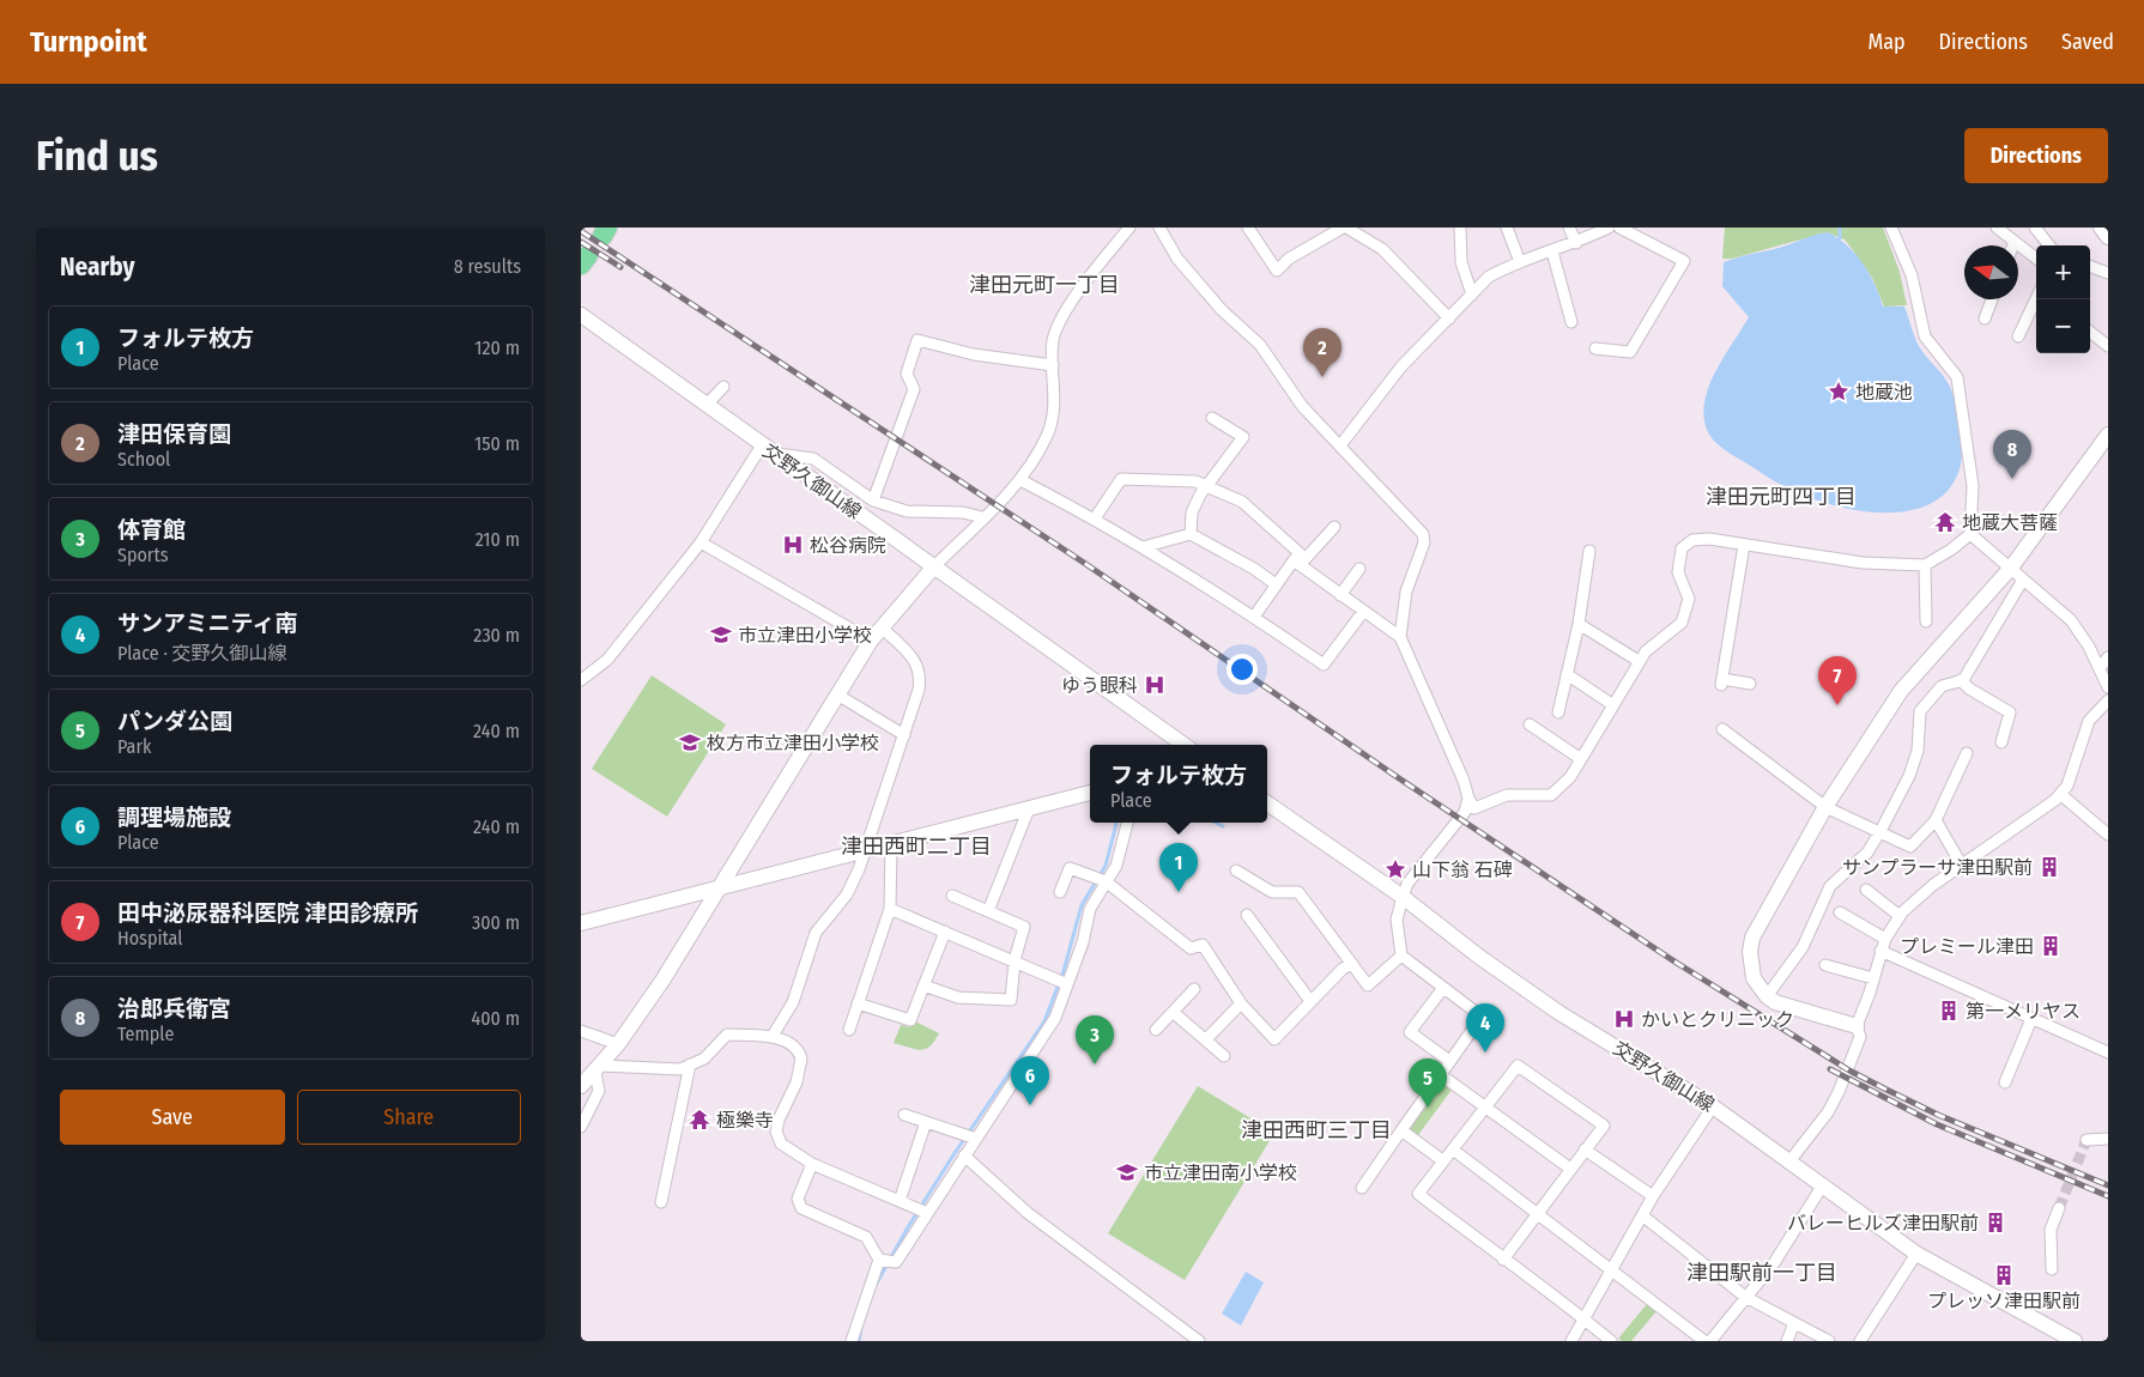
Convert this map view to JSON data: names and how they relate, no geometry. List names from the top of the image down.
{
  "streets": {
    "street": ["交野久御山線"]
  },
  "districts": [
    "津田元町一丁目",
    "津田元町四丁目",
    "津田西町二丁目",
    "津田西町三丁目",
    "津田駅前一丁目"
  ],
  "places": {
    "place": ["地蔵池", "山下翁 石碑"],
    "temple": ["地蔵大菩薩", "極樂寺"],
    "hospital": ["松谷病院", "ゆう眼科", "かいとクリニック"],
    "school or university": ["市立津田小学校", "枚方市立津田小学校", "市立津田南小学校"],
    "building": [
      "サンプラーサ津田駅前",
      "プレミール津田",
      "第一メリヤス",
      "バレーヒルズ津田駅前",
      "プレッソ津田駅前"
    ]
  },
  "north": "left",
  "page": {
    "header": "Turnpoint",
    "nav": ["Map", "Directions", "Saved"],
    "buttons": [
      "Directions",
      ["Save", "Share"]
    ],
    "title": "Find us",
    "heading": ["Nearby", "8 results"],
    "map_buttons": ["+", "−"],
    "list": [
      {
        "mark": "1",
        "name": "フォルテ枚方",
        "note": "Place",
        "value": "120 m"
      },
      {
        "mark": "2",
        "name": "津田保育園",
        "note": "School",
        "value": "150 m"
      },
      {
        "mark": "3",
        "name": "体育館",
        "note": "Sports",
        "value": "210 m"
      },
      {
        "mark": "4",
        "name": "サンアミニティ南",
        "note": "Place · 交野久御山線",
        "value": "230 m"
      },
      {
        "mark": "5",
        "name": "パンダ公園",
        "note": "Park",
        "value": "240 m"
      },
      {
        "mark": "6",
        "name": "調理場施設",
        "note": "Place",
        "value": "240 m"
      },
      {
        "mark": "7",
        "name": "田中泌尿器科医院 津田診療所",
        "note": "Hospital",
        "value": "300 m"
      },
      {
        "mark": "8",
        "name": "治郎兵衛宮",
        "note": "Temple",
        "value": "400 m"
      }
    ],
    "pins": [
      "2",
      "8",
      "7",
      "1",
      "4",
      "3",
      "6",
      "5"
    ],
    "popup": ["フォルテ枚方", "Place"]
  }
}
